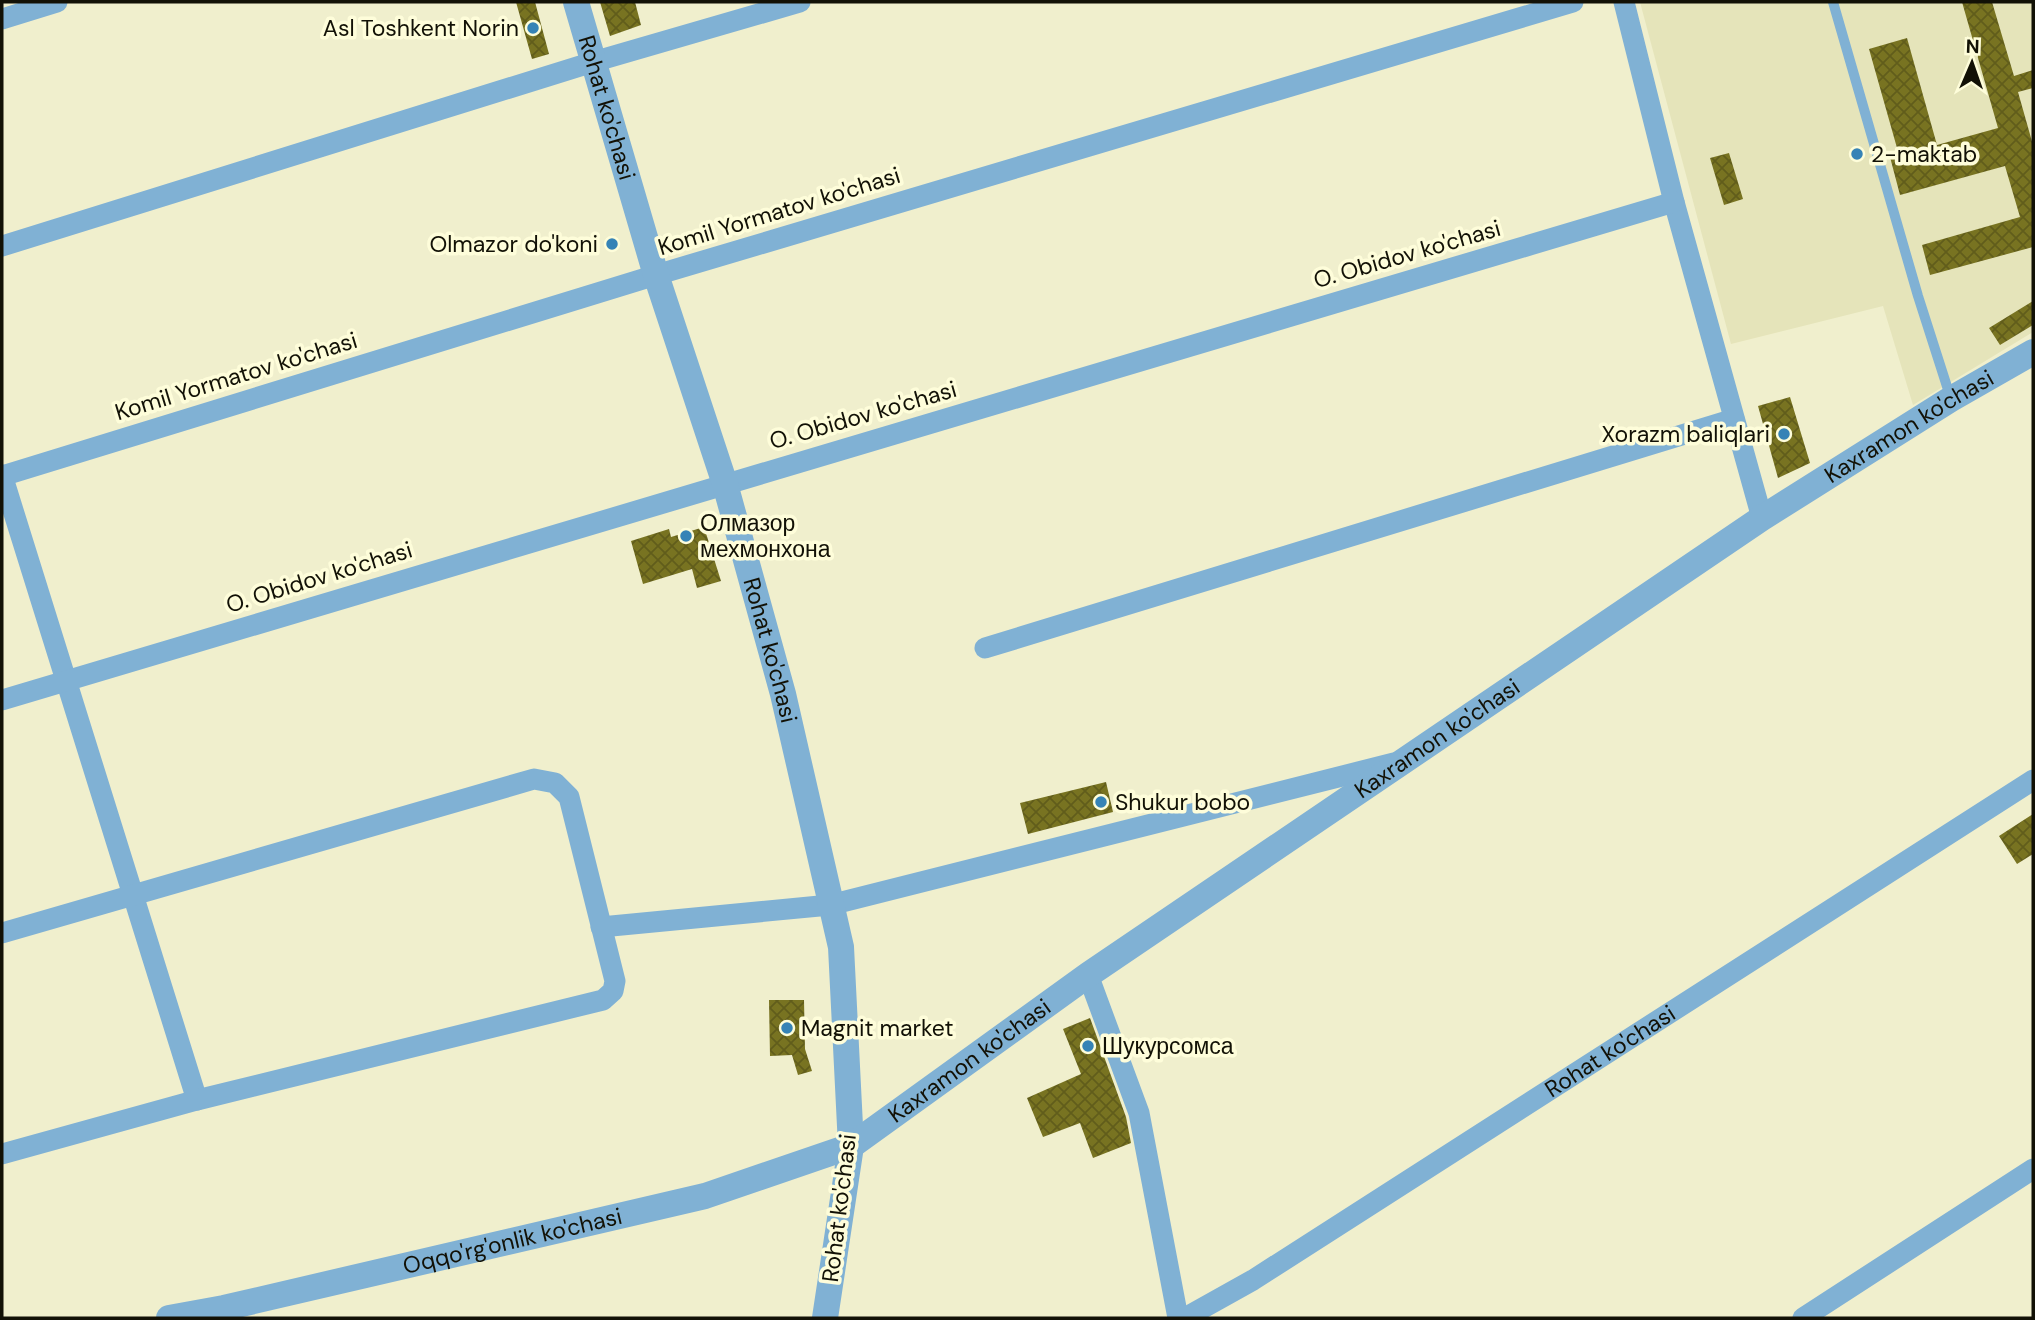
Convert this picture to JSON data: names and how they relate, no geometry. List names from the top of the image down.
{
  "streets": {
    "street": [
      "Rohat ko'chasi",
      "Komil Yormatov ko'chasi",
      "O. Obidov ko'chasi",
      "Kaxramon ko'chasi",
      "Oqqo'rg'onlik ko'chasi"
    ]
  },
  "crossings": [
    ["Rohat ko'chasi", "Komil Yormatov ko'chasi"],
    ["Rohat ko'chasi", "O. Obidov ko'chasi"],
    ["Rohat ko'chasi", "Kaxramon ko'chasi"],
    ["Rohat ko'chasi", "Oqqo'rg'onlik ko'chasi"],
    ["Kaxramon ko'chasi", "Oqqo'rg'onlik ko'chasi"]
  ],
  "places": [
    "Asl Toshkent Norin",
    "2-maktab",
    "Olmazor do'koni",
    "Xorazm baliqlari",
    "Олмазор мехмонхона",
    "Shukur bobo",
    "Magnit market",
    "Шукурсомса"
  ],
  "north": "top"
}
